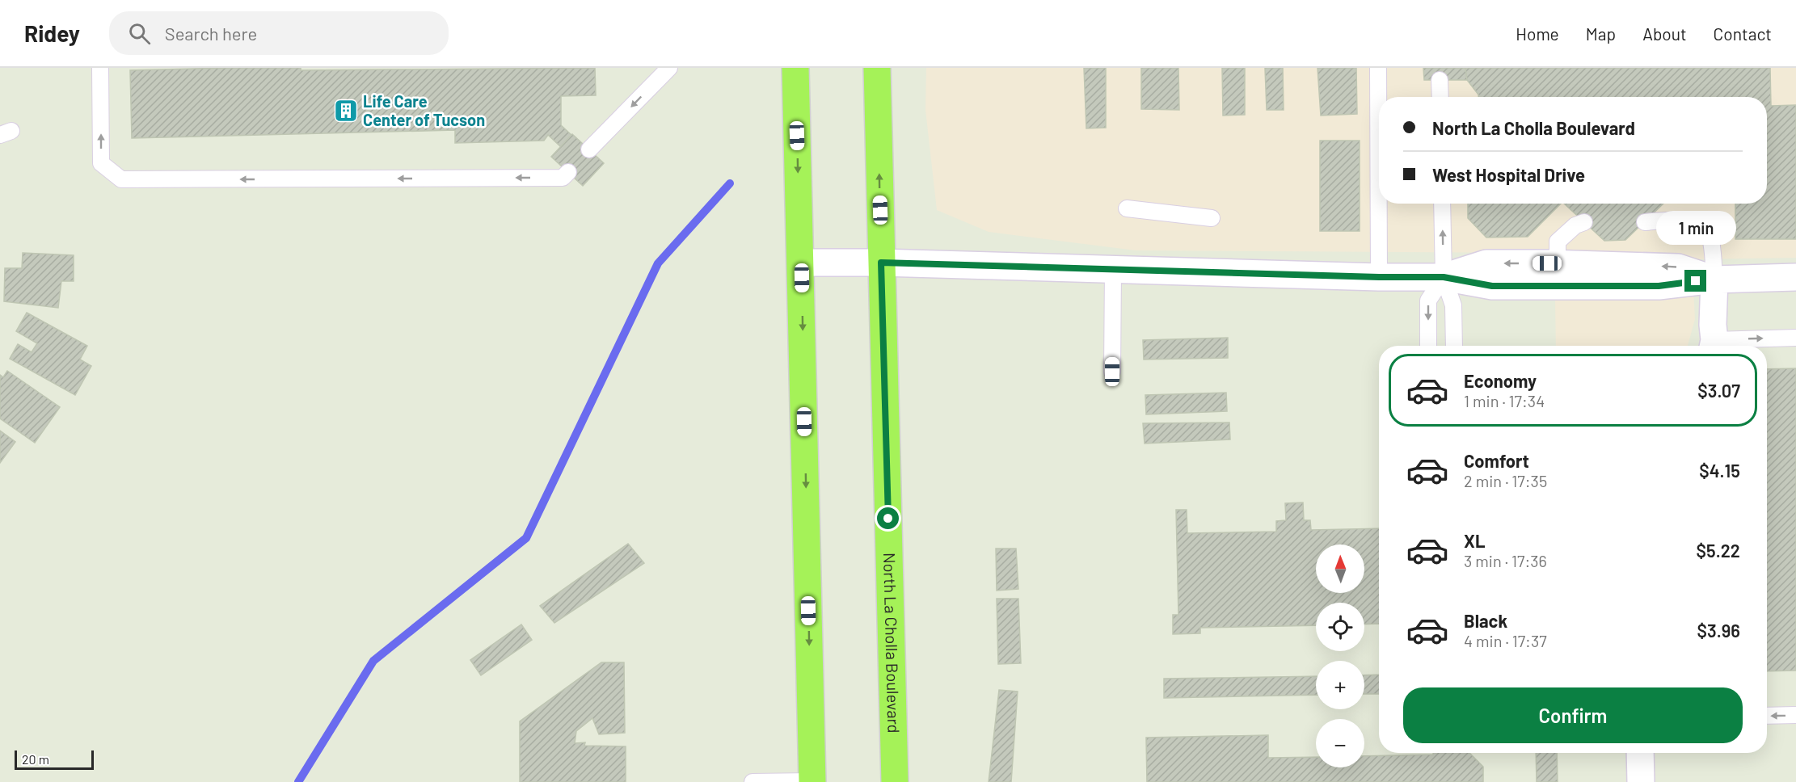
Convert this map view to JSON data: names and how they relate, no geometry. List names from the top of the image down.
{
  "streets": {
    "main road": ["North La Cholla Boulevard"]
  },
  "places": {
    "building": ["Life Care Center of Tucson"]
  },
  "scale_bar": "20 m",
  "north": "top",
  "page": {
    "header": "Ridey",
    "search": "Search here",
    "nav": [
      "Home",
      "Map",
      "About",
      "Contact"
    ],
    "banner": ["North La Cholla Boulevard", "West Hospital Drive"],
    "bubble": "1 min",
    "list": [
      {
        "name": "Economy",
        "note": "1 min · 17:34",
        "value": "$3.07"
      },
      {
        "name": "Comfort",
        "note": "2 min · 17:35",
        "value": "$4.15"
      },
      {
        "name": "XL",
        "note": "3 min · 17:36",
        "value": "$5.22"
      },
      {
        "name": "Black",
        "note": "4 min · 17:37",
        "value": "$3.96"
      }
    ],
    "map_buttons": ["+", "−"],
    "buttons": "Confirm",
    "scale": "20 m"
  }
}
